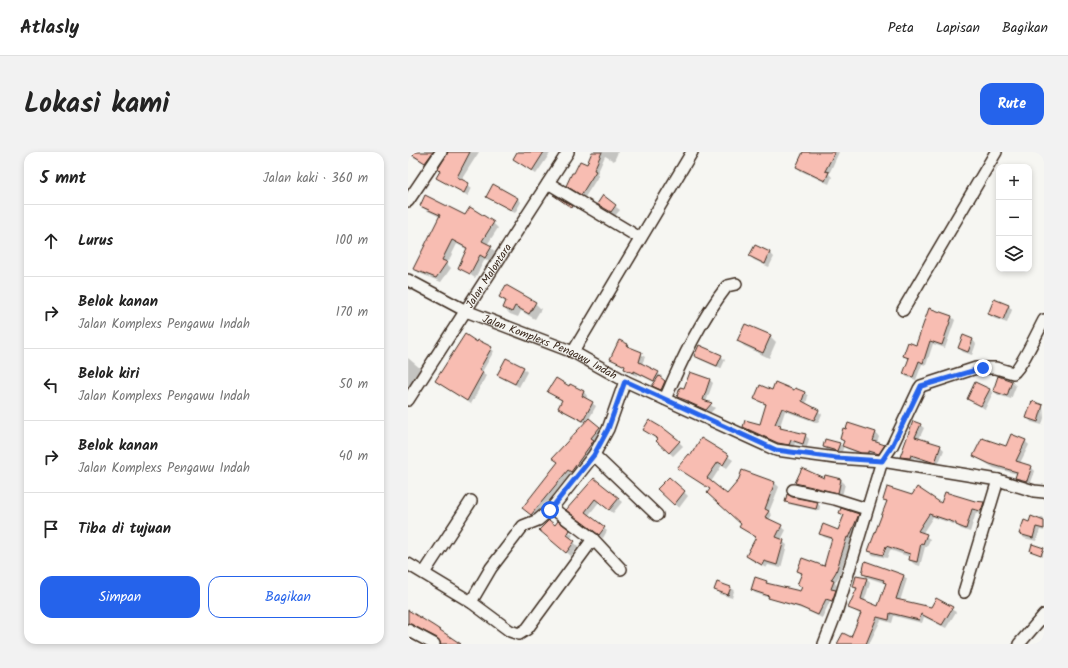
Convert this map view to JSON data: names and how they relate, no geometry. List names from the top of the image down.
{
  "streets": {
    "street": ["Jalan Malontara", "Jalan Komplexs Pengawu Indah"]
  },
  "crossings": [
    ["Jalan Malontara", "Jalan Komplexs Pengawu Indah"]
  ],
  "page": {
    "header": "Atlasly",
    "nav": ["Peta", "Lapisan", "Bagikan"],
    "title": "Lokasi kami",
    "buttons": [
      "Rute",
      ["Simpan", "Bagikan"]
    ],
    "heading": ["5 mnt", "Jalan kaki · 360 m"],
    "map_buttons": ["+", "−"],
    "list": [
      ["Lurus", "100 m"],
      ["Belok kanan", "Jalan Komplexs Pengawu Indah", "170 m"],
      ["Belok kiri", "Jalan Komplexs Pengawu Indah", "50 m"],
      ["Belok kanan", "Jalan Komplexs Pengawu Indah", "40 m"],
      "Tiba di tujuan"
    ]
  }
}
